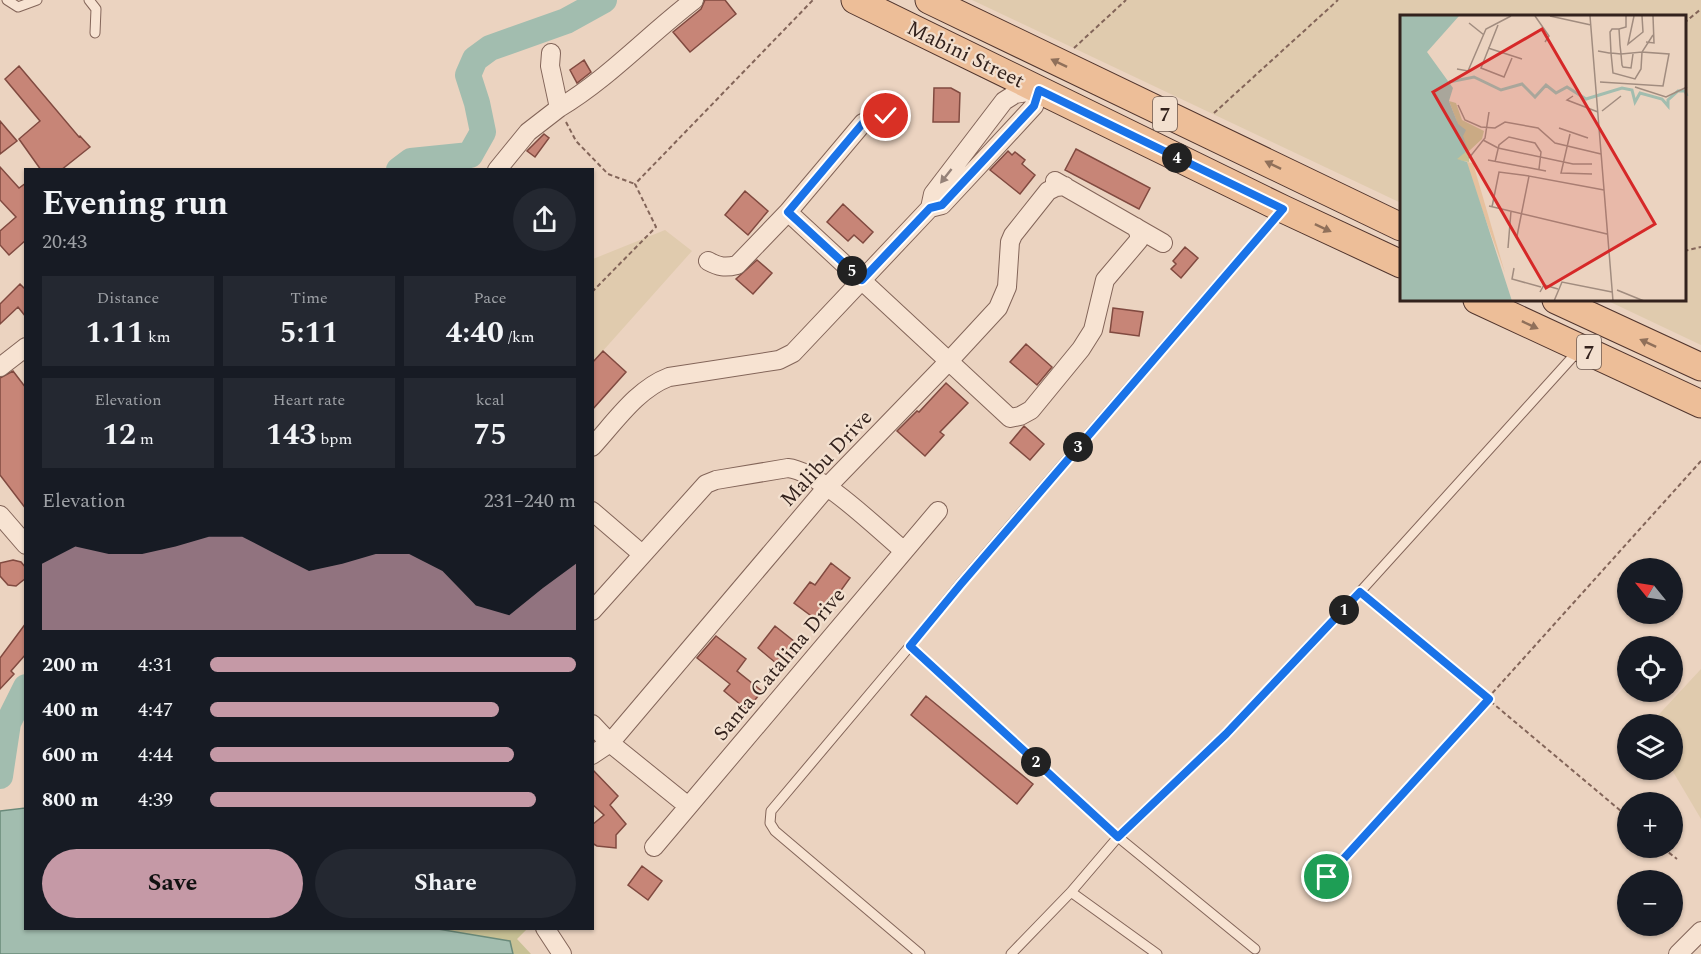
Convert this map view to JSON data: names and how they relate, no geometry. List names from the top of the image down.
{
  "streets": {
    "main road": ["Mabini Street", "7"],
    "street": ["Malibu Drive", "Santa Catalina Drive"]
  },
  "north": "top left",
  "page": {
    "pins": [
      "4",
      "5",
      "3",
      "1",
      "2"
    ],
    "heading": ["Evening run", "20:43"],
    "stats": [
      ["Distance", "1.11 km"],
      ["Time", "5:11"],
      ["Pace", "4:40 /km"],
      ["Elevation", "12 m"],
      ["Heart rate", "143 bpm"],
      ["kcal", "75"]
    ],
    "chart": ["Elevation", "231–240 m"],
    "map_buttons": ["+", "−"],
    "list": [
      {
        "name": "200 m",
        "note": "4:31"
      },
      {
        "name": "400 m",
        "note": "4:47"
      },
      {
        "name": "600 m",
        "note": "4:44"
      },
      {
        "name": "800 m",
        "note": "4:39"
      }
    ],
    "buttons": ["Save", "Share"]
  }
}
